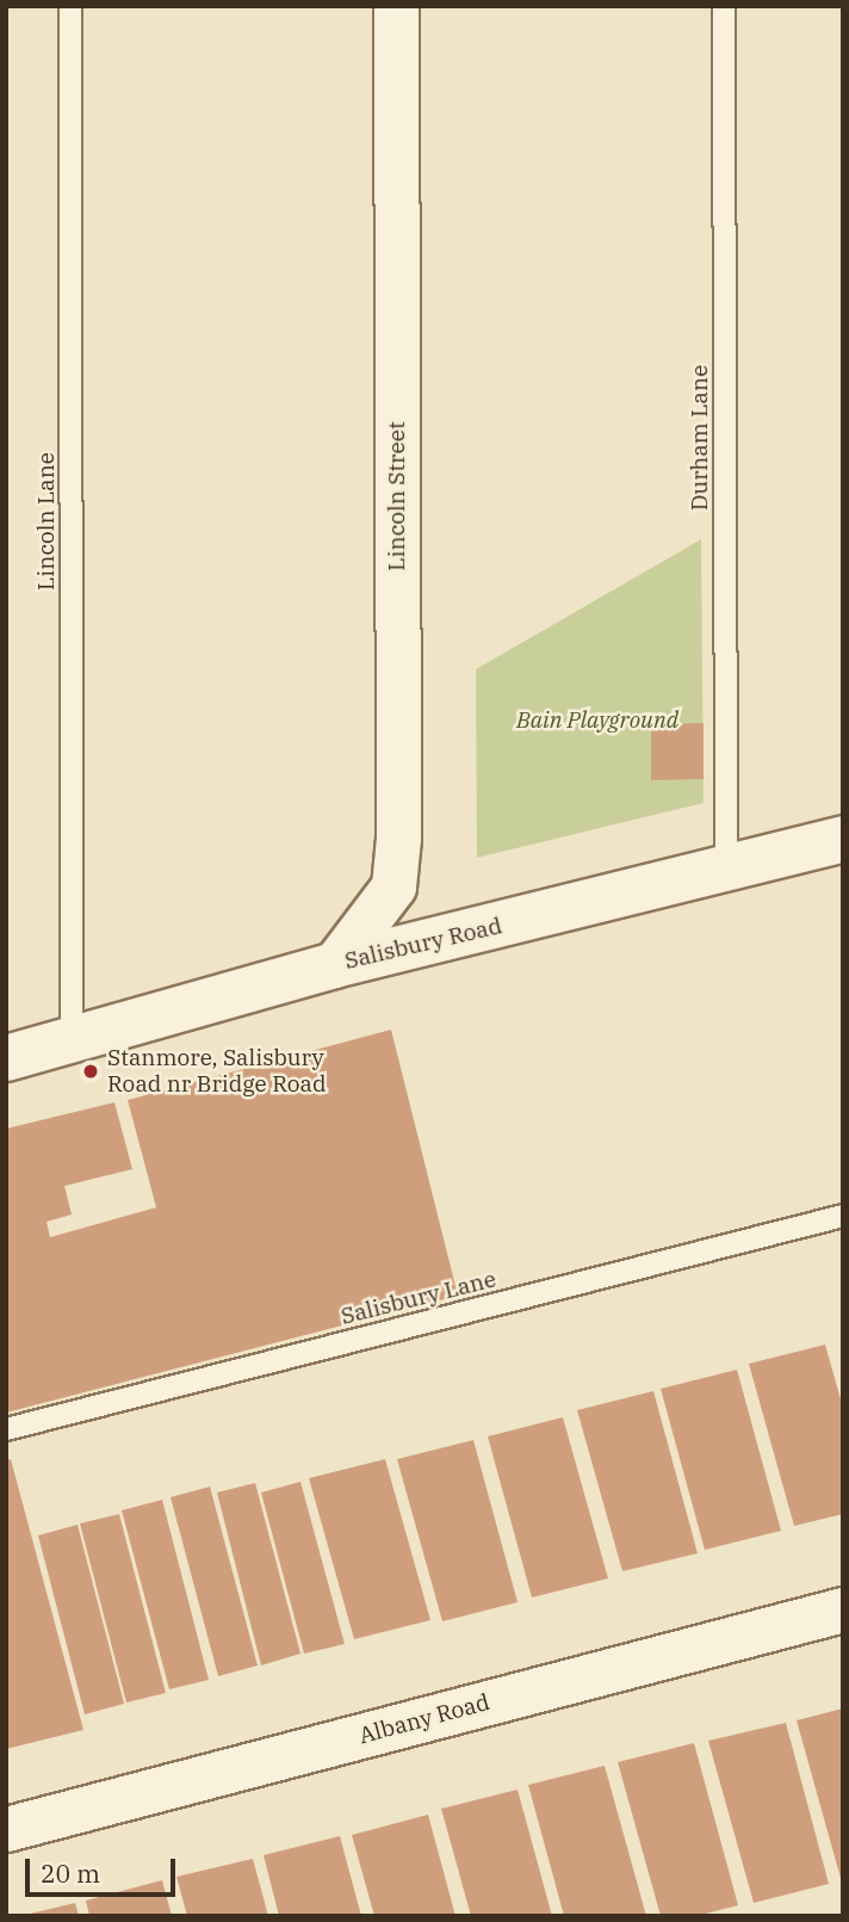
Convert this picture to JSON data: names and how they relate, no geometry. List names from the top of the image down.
{
  "streets": {
    "main road": ["Salisbury Road"],
    "street": ["Lincoln Street", "Albany Road"],
    "lane": ["Durham Lane", "Lincoln Lane", "Salisbury Lane"]
  },
  "crossings": [
    ["Durham Lane", "Salisbury Road"],
    ["Lincoln Street", "Salisbury Road"],
    ["Lincoln Lane", "Salisbury Road"]
  ],
  "parks": ["Bain Playground"],
  "places": ["Stanmore, Salisbury Road nr Bridge Road"],
  "scale_bar": "20 m"
}
